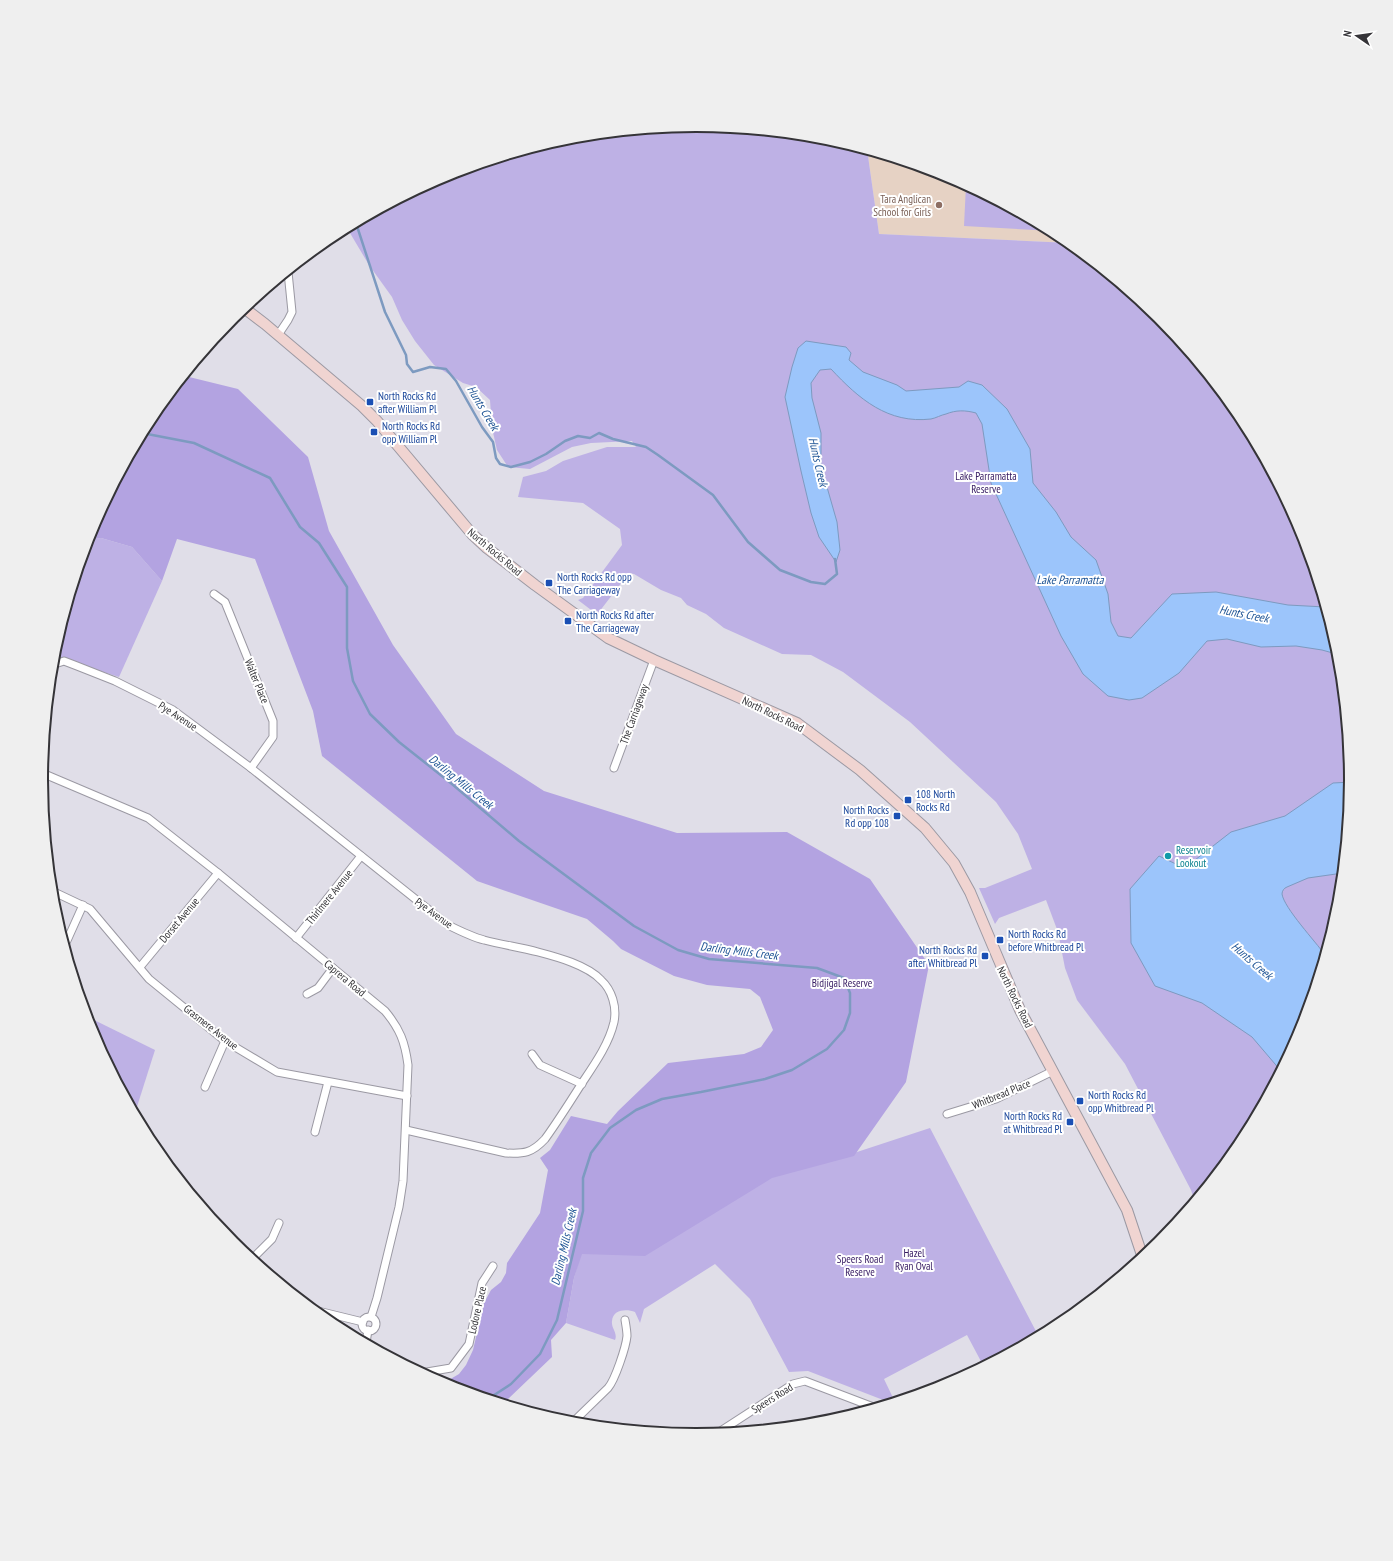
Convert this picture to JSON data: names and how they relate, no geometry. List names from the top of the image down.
{
  "streets": {
    "main road": ["North Rocks Road"],
    "street": [
      "Walter Place",
      "The Carriageway",
      "Pye Avenue",
      "Thirlmere Avenue",
      "Dorset Avenue",
      "Caprera Road",
      "Grasmere Avenue",
      "Whitbread Place",
      "Lodore Place",
      "Speers Road"
    ]
  },
  "crossings": [
    ["North Rocks Road", "The Carriageway"],
    ["North Rocks Road", "Whitbread Place"],
    ["Walter Place", "Pye Avenue"],
    ["Pye Avenue", "Thirlmere Avenue"],
    ["Pye Avenue", "Caprera Road"],
    ["Thirlmere Avenue", "Caprera Road"],
    ["Dorset Avenue", "Caprera Road"],
    ["Dorset Avenue", "Grasmere Avenue"],
    ["Caprera Road", "Grasmere Avenue"]
  ],
  "water": ["Hunts Creek", "Lake Parramatta", "Darling Mills Creek"],
  "parks": [
    "Lake Parramatta Reserve",
    "Bidjigal Reserve",
    "Hazel Ryan Oval",
    "Speers Road Reserve"
  ],
  "places": {
    "other": ["Tara Anglican School for Girls", "Reservoir Lookout"],
    "transit": [
      "North Rocks Rd after William Pl",
      "North Rocks Rd opp William Pl",
      "North Rocks Rd opp The Carriageway",
      "North Rocks Rd after The Carriageway",
      "108 North Rocks Rd",
      "North Rocks Rd opp 108",
      "North Rocks Rd before Whitbread Pl",
      "North Rocks Rd after Whitbread Pl",
      "North Rocks Rd opp Whitbread Pl",
      "North Rocks Rd at Whitbread Pl"
    ]
  },
  "north": "left"
}
